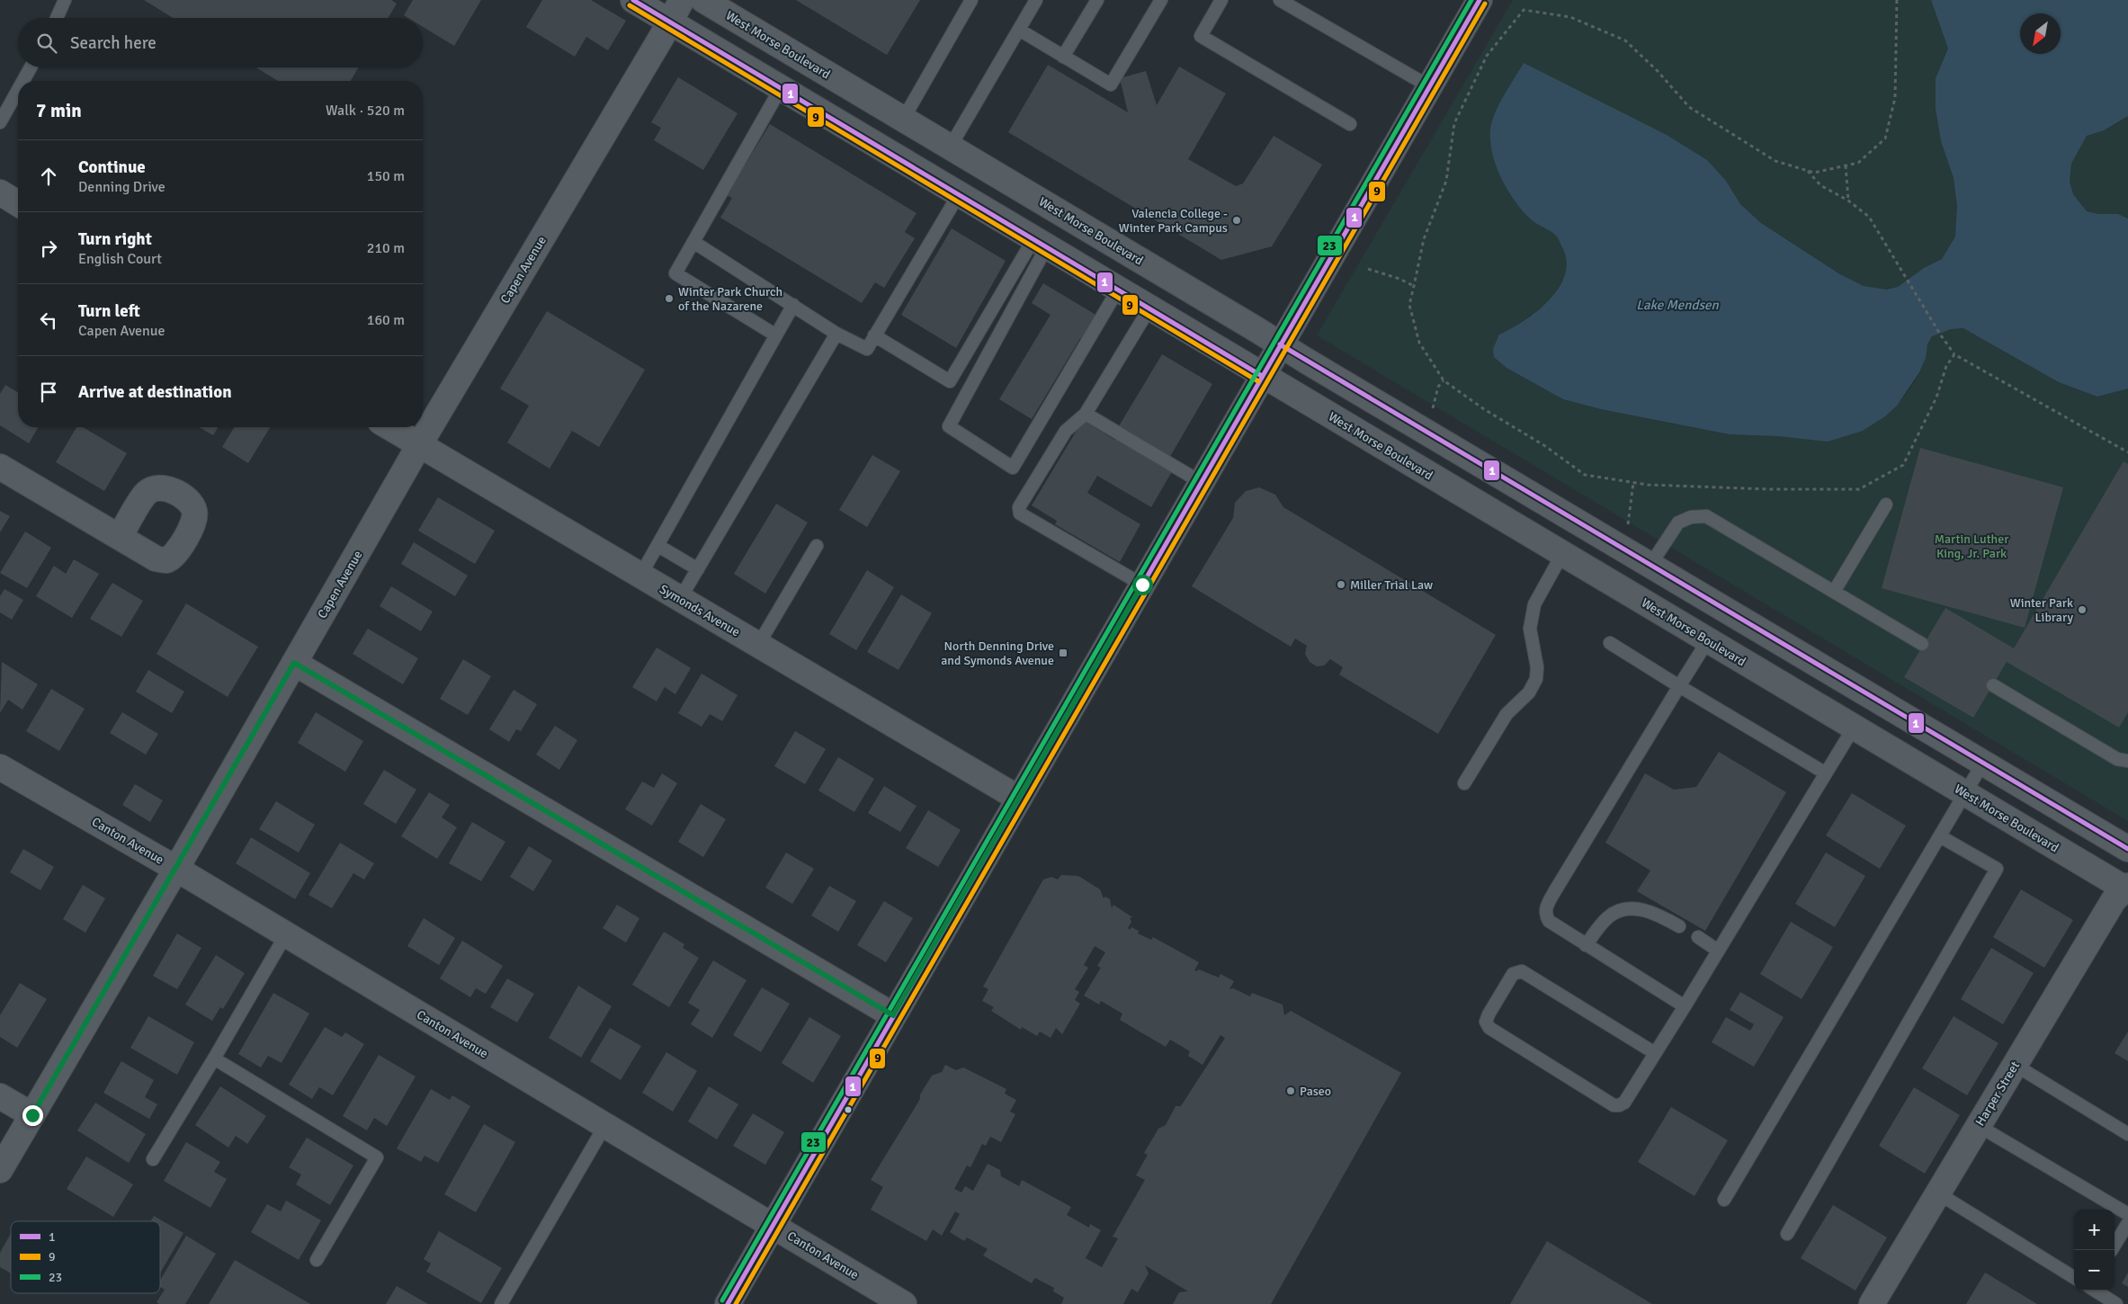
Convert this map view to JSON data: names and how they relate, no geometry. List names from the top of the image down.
{
  "streets": {
    "street": [
      "West Morse Boulevard",
      "Capen Avenue",
      "Symonds Avenue",
      "Canton Avenue",
      "Harper Street"
    ]
  },
  "crossings": [
    ["West Morse Boulevard", "Capen Avenue"],
    ["West Morse Boulevard", "Harper Street"],
    ["Capen Avenue", "Symonds Avenue"],
    ["Capen Avenue", "Canton Avenue"]
  ],
  "water": ["Lake Mendsen"],
  "parks": ["Martin Luther King, Jr. Park"],
  "places": {
    "other": [
      "Valencia College - Winter Park Campus",
      "Winter Park Church of the Nazarene",
      "Miller Trial Law",
      "Winter Park Library",
      "Paseo"
    ],
    "transit": ["North Denning Drive and Symonds Avenue"]
  },
  "lines": ["transit line 1", "transit line 23", "transit line 9"],
  "legend": ["1", "9", "23"],
  "north": "bottom left",
  "page": {
    "search": "Search here",
    "heading": ["7 min", "Walk · 520 m"],
    "list": [
      ["Continue", "Denning Drive", "150 m"],
      ["Turn right", "English Court", "210 m"],
      ["Turn left", "Capen Avenue", "160 m"],
      "Arrive at destination"
    ],
    "map_buttons": ["+", "−"]
  }
}
